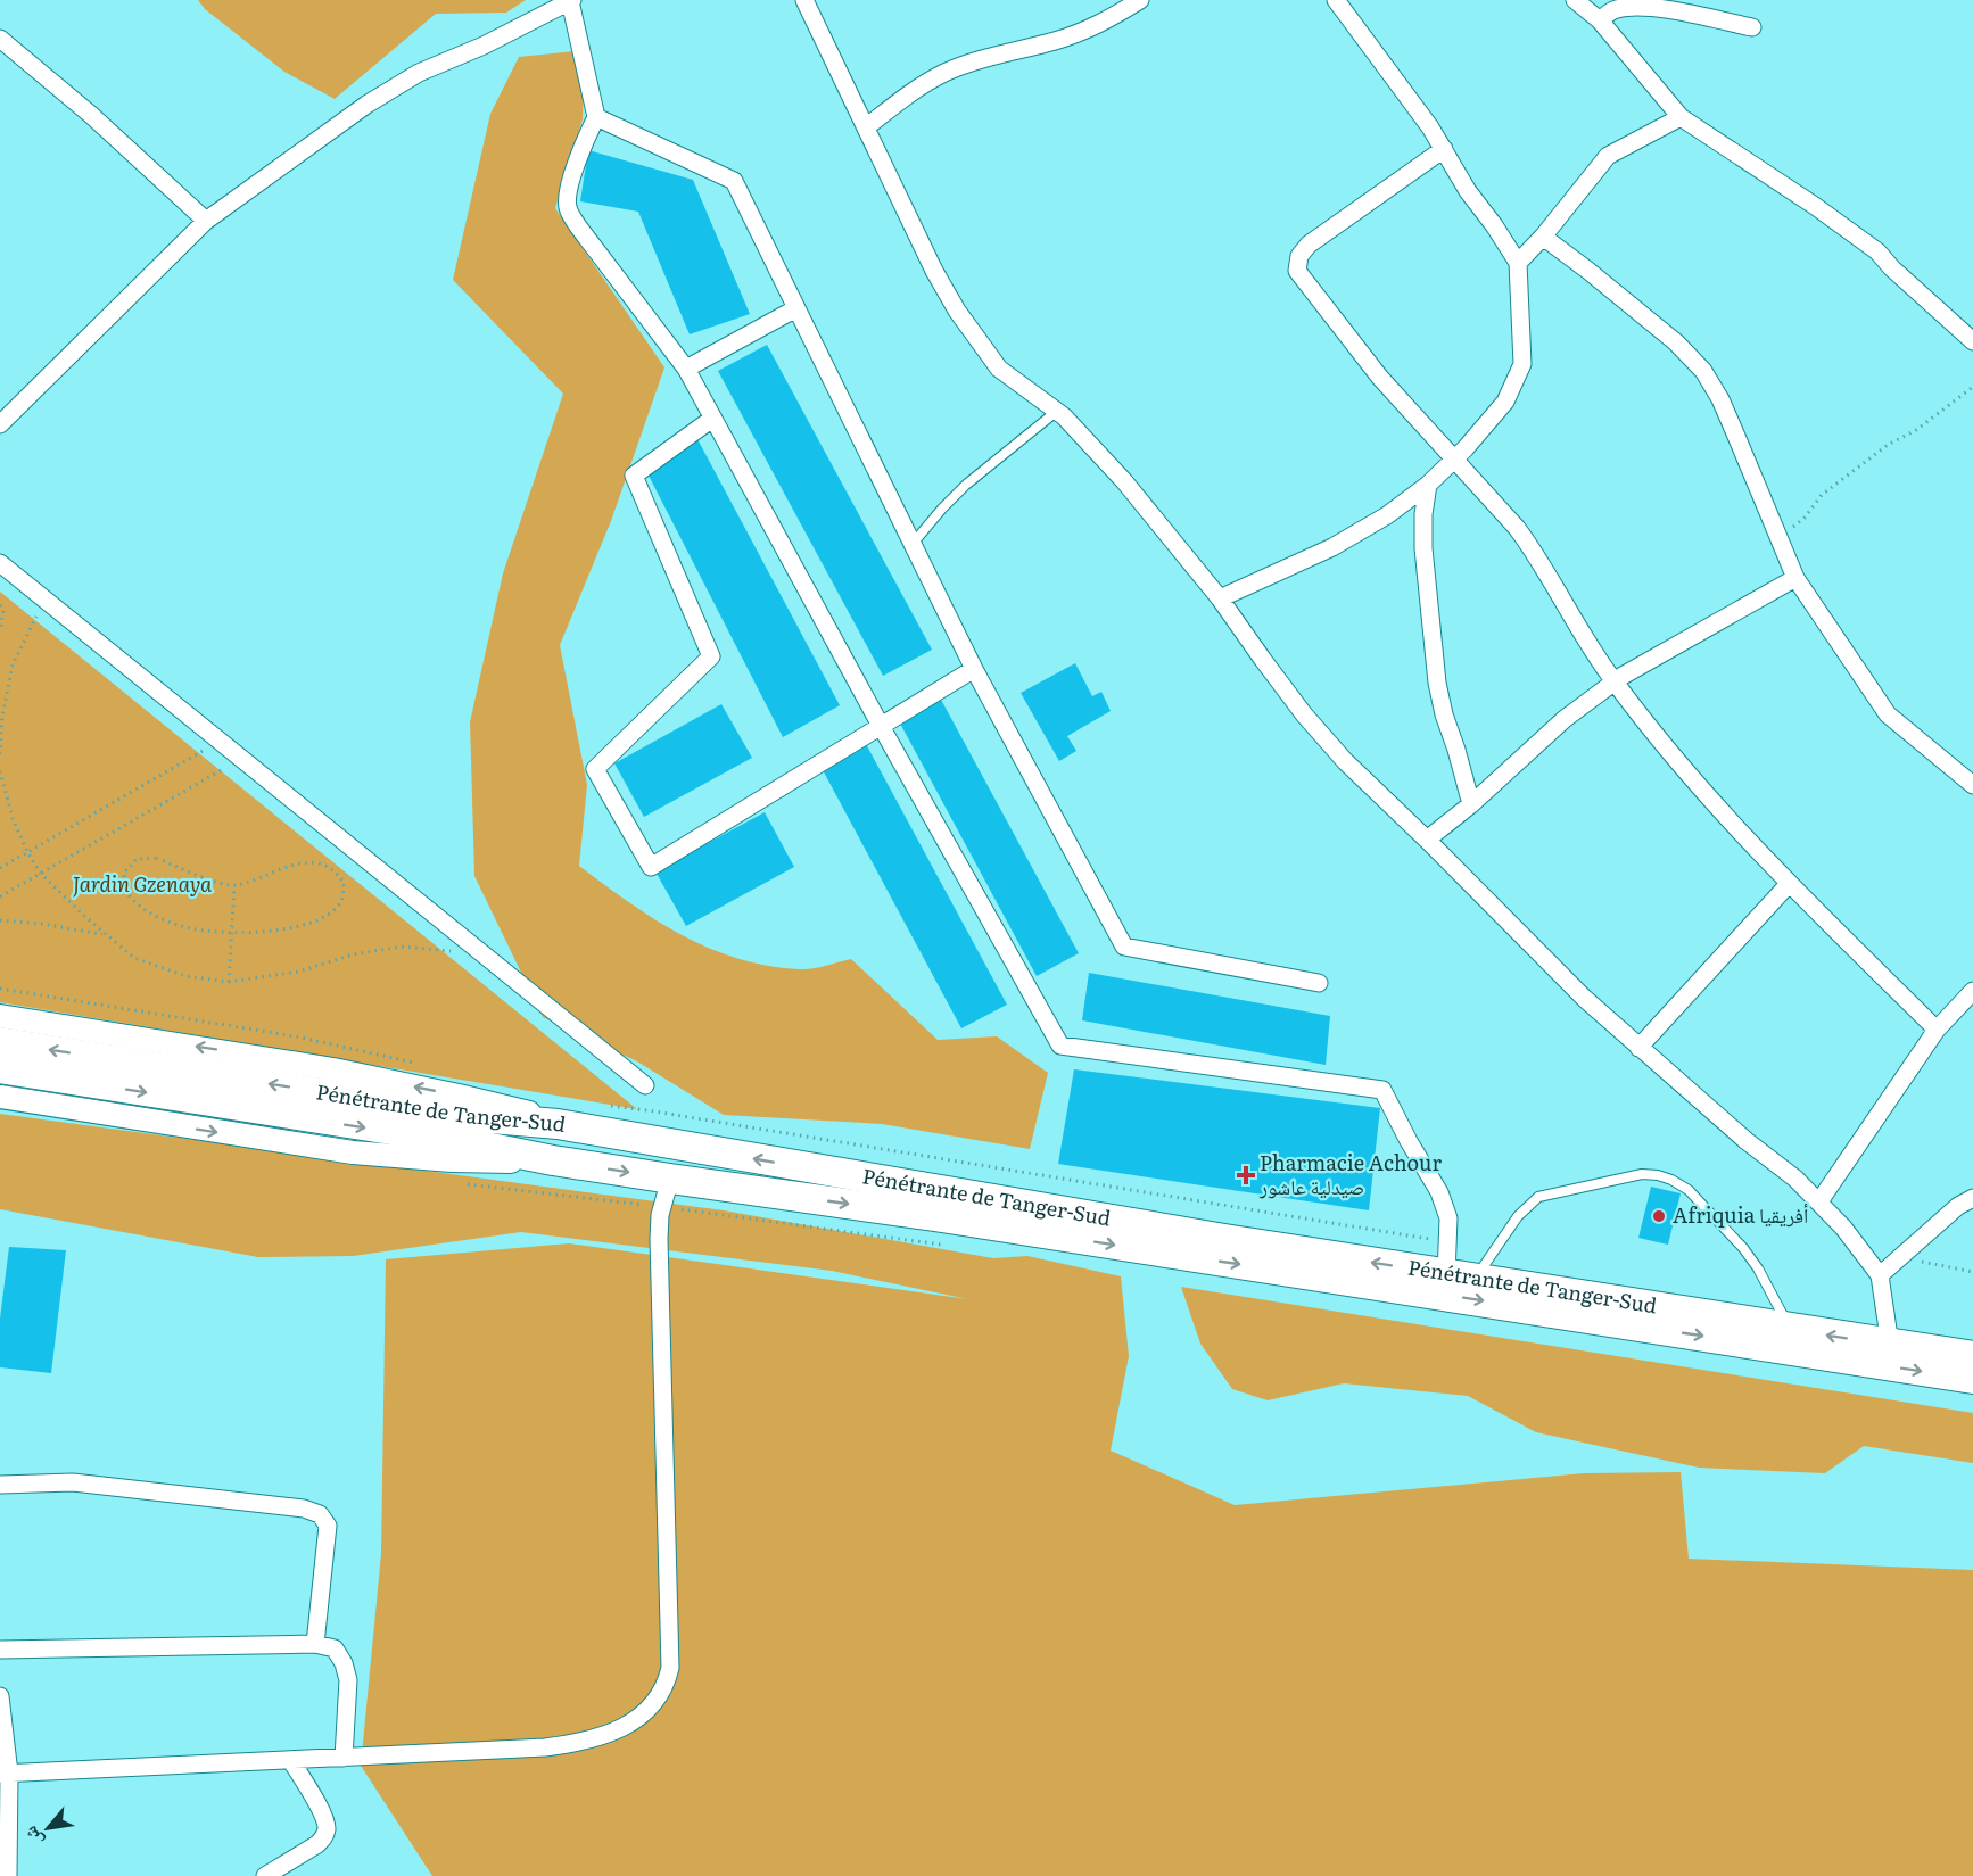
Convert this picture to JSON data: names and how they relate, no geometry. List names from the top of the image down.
{
  "streets": {
    "highway": ["Pénétrante de Tanger-Sud"]
  },
  "parks": ["Jardin Gzenaya"],
  "places": {
    "health": ["Pharmacie Achour صيدلية عاشور"],
    "other": ["Afriquia أفريقيا"]
  },
  "north": "bottom left"
}
